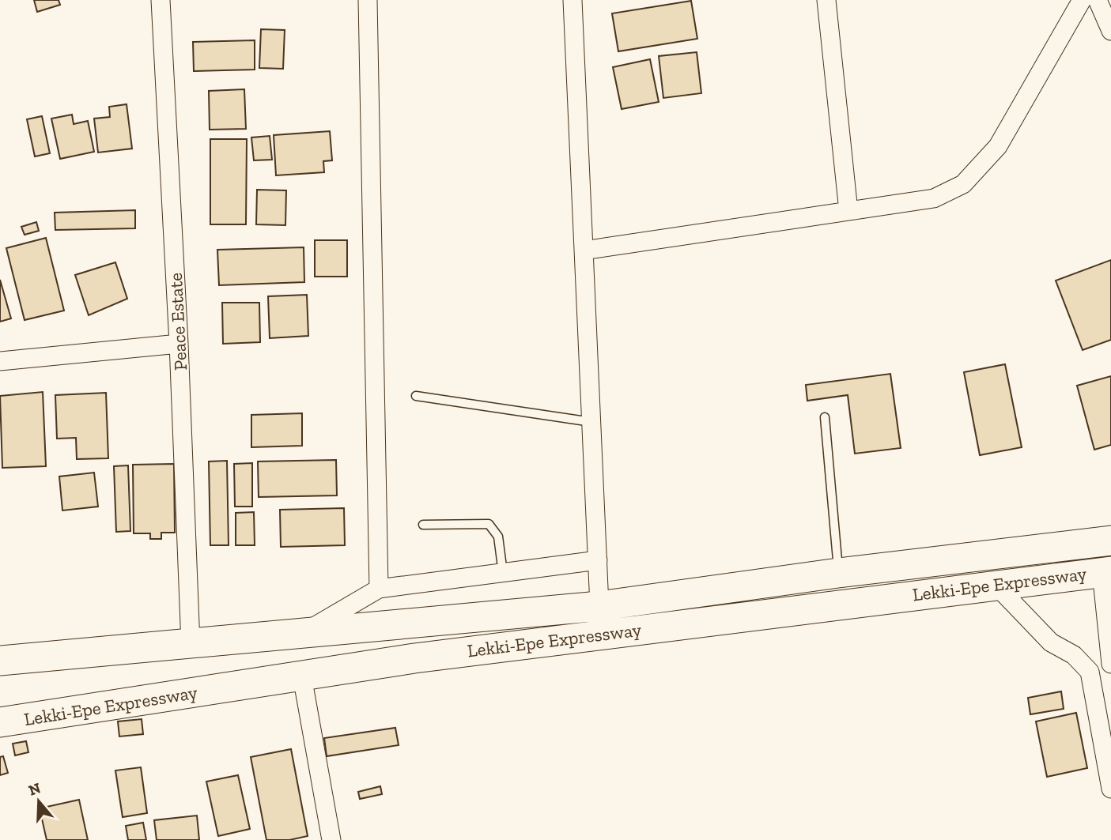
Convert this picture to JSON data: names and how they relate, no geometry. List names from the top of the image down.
{
  "streets": {
    "highway": ["Lekki-Epe Expressway"],
    "street": ["Peace Estate"]
  },
  "crossings": [
    ["Peace Estate", "Lekki-Epe Expressway"]
  ],
  "north": "top"
}
